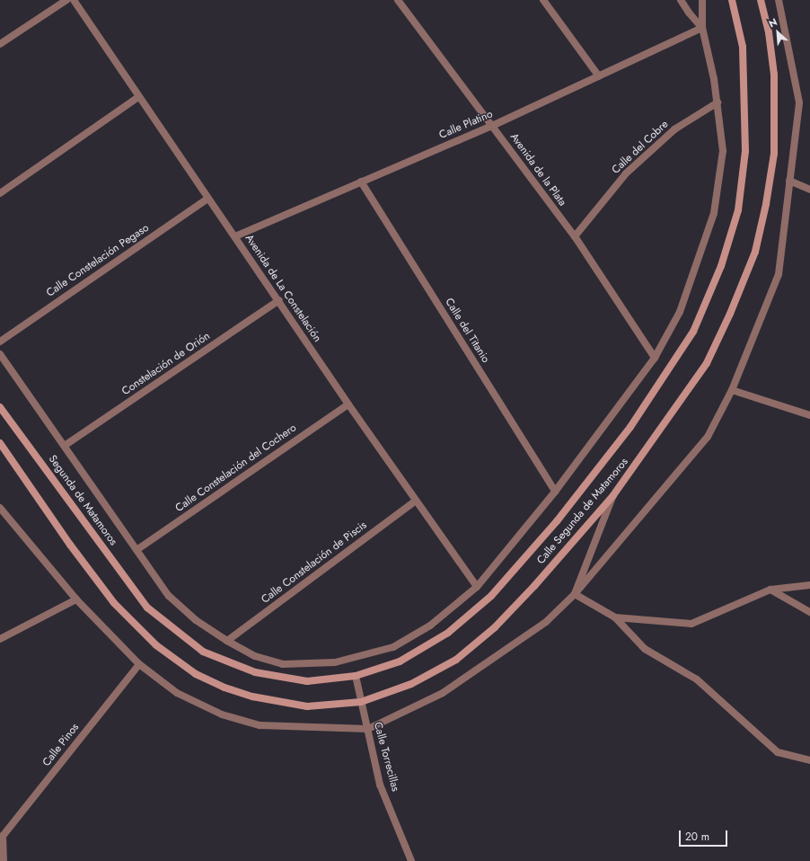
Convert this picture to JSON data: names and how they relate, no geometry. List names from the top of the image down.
{
  "streets": {
    "main road": ["Segunda de Matamoros", "Calle Segunda de Matamoros"],
    "street": [
      "Calle Platino",
      "Calle del Cobre",
      "Avenida de la Plata",
      "Calle Constelación Pegaso",
      "Avenida de La Constelación",
      "Calle del Titanio",
      "Constelación de Orión",
      "Calle Constelación del Cochero",
      "Calle Constelación de Piscis",
      "Calle Pinos",
      "Calle Torrecillas"
    ]
  },
  "crossings": [
    ["Calle Platino", "Avenida de la Plata"],
    ["Calle Platino", "Avenida de La Constelación"],
    ["Calle Platino", "Calle del Titanio"],
    ["Calle del Cobre", "Avenida de la Plata"],
    ["Calle Constelación Pegaso", "Avenida de La Constelación"],
    ["Avenida de La Constelación", "Constelación de Orión"],
    ["Avenida de La Constelación", "Calle Constelación del Cochero"],
    ["Avenida de La Constelación", "Calle Constelación de Piscis"],
    ["Segunda de Matamoros", "Calle Segunda de Matamoros"],
    ["Calle Segunda de Matamoros", "Calle Torrecillas"]
  ],
  "scale_bar": "20 m",
  "north": "top left"
}
